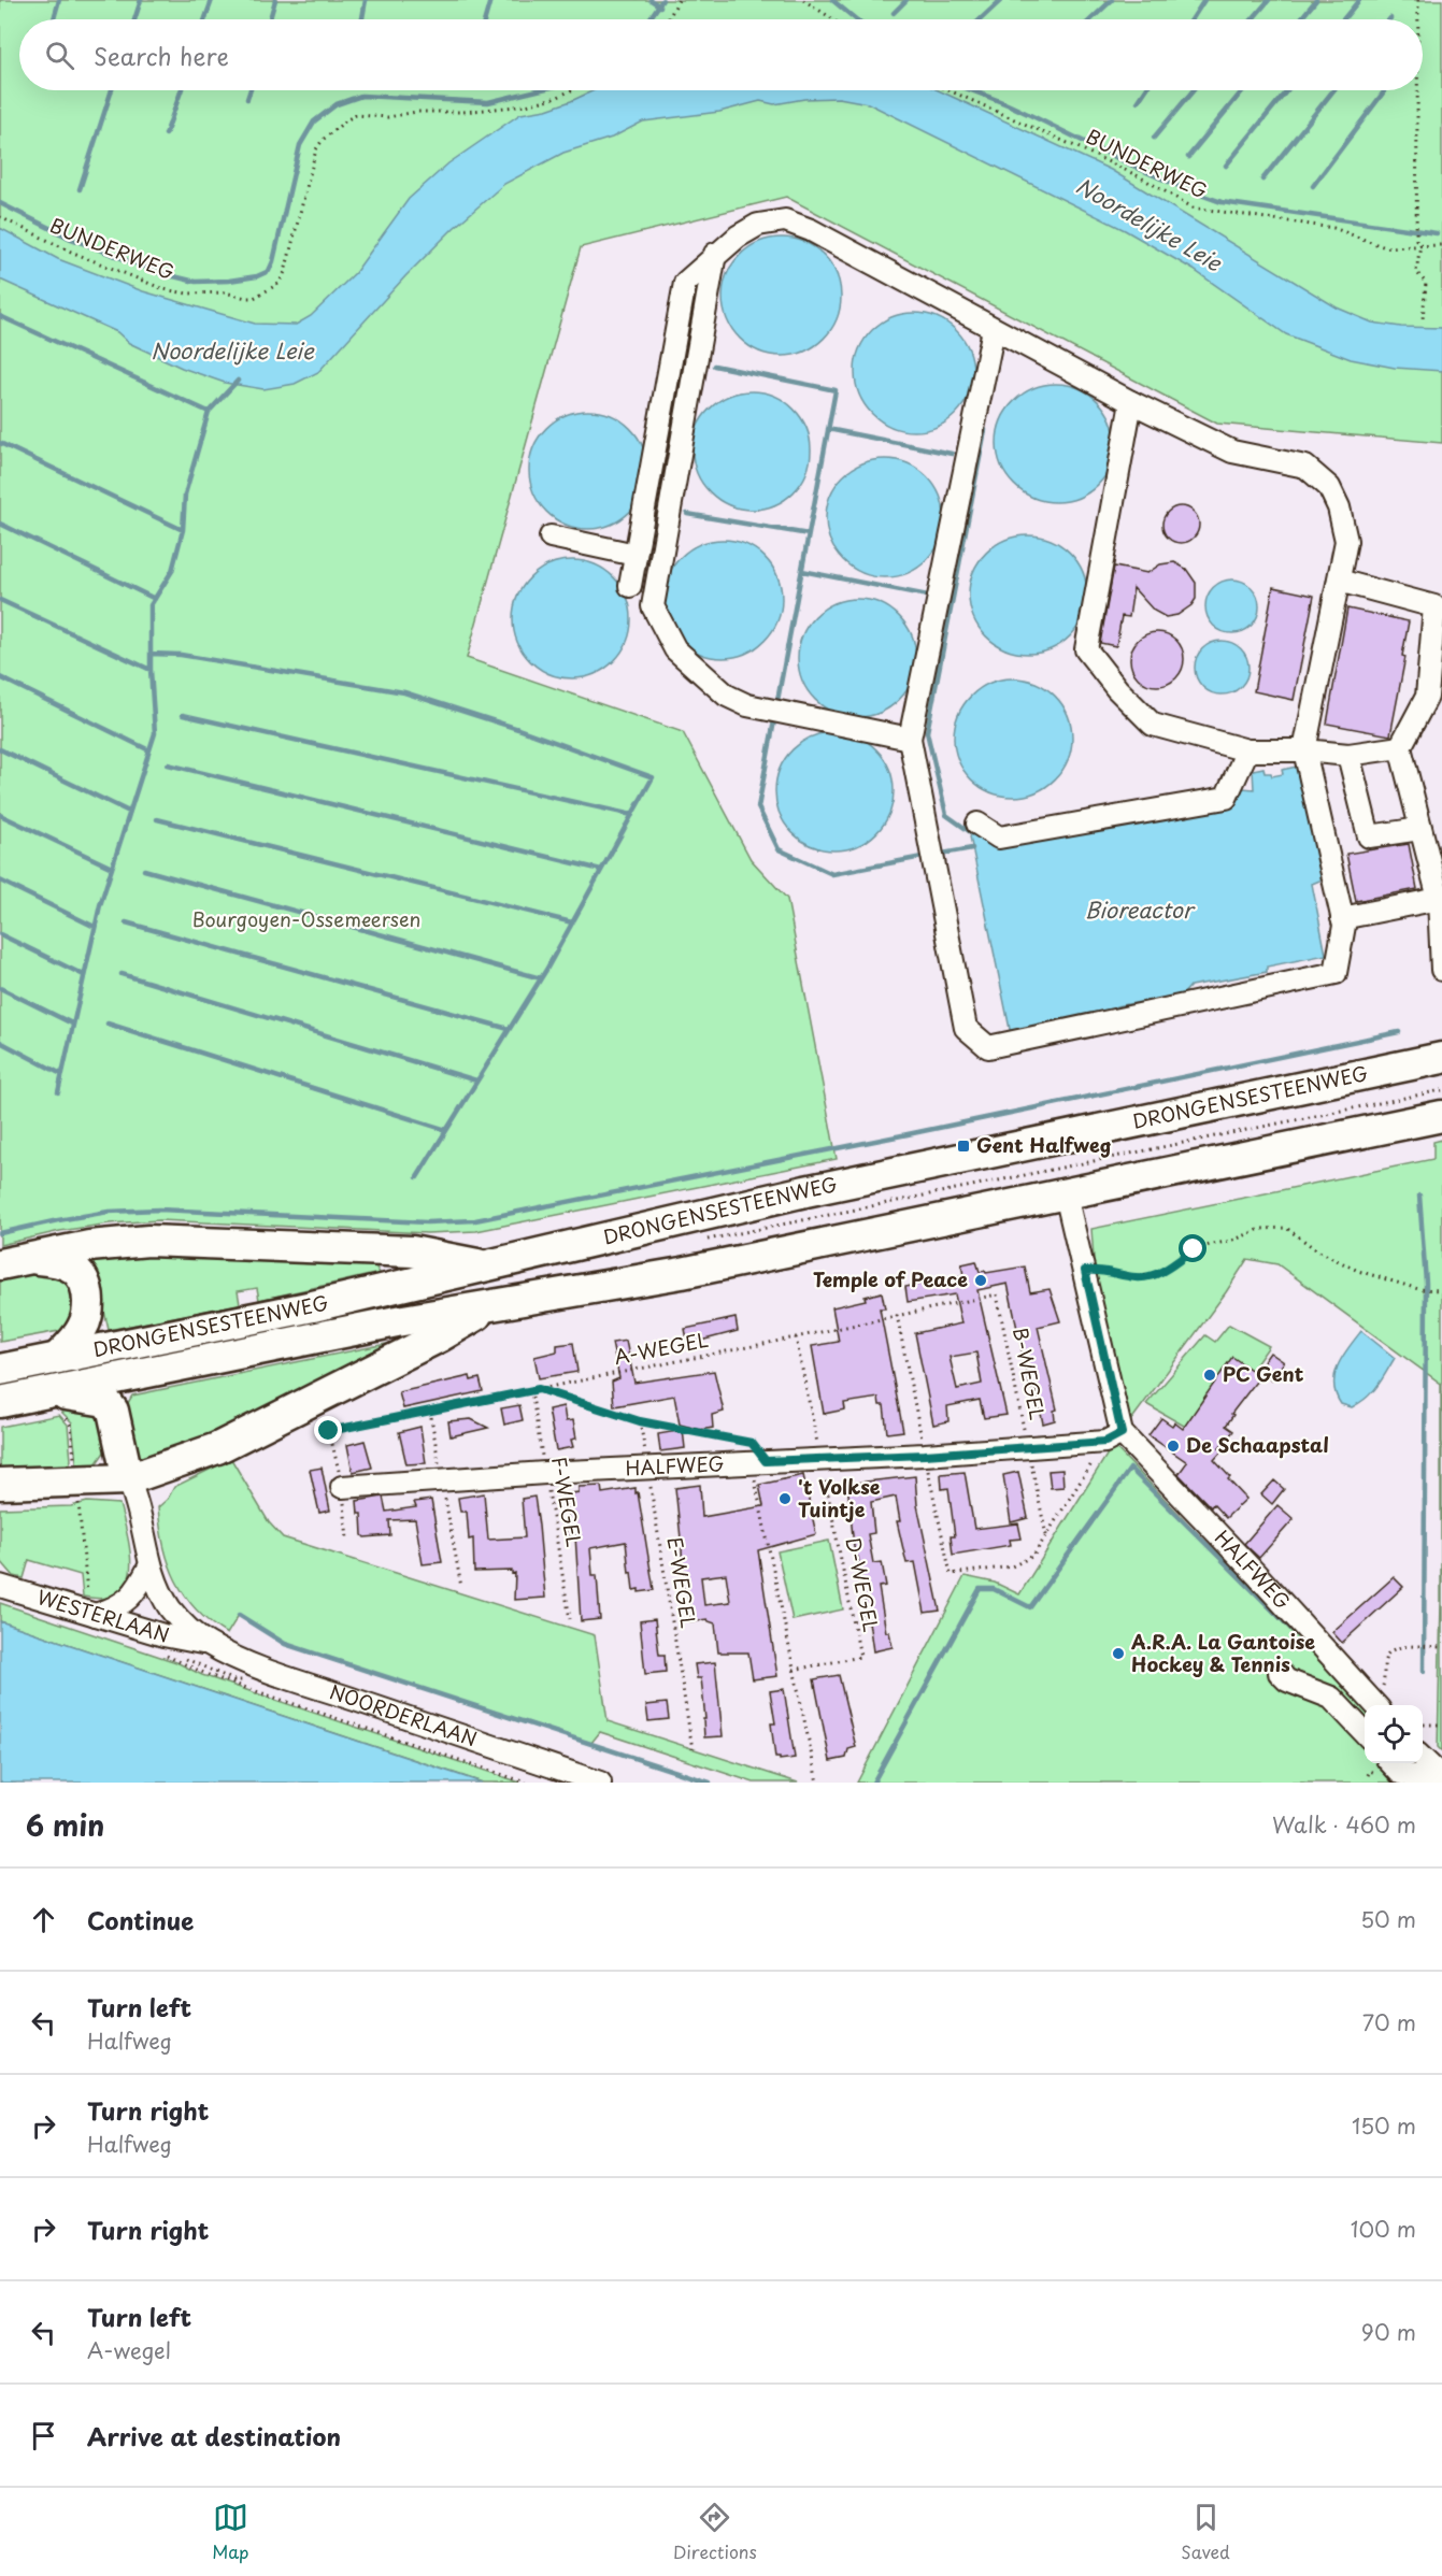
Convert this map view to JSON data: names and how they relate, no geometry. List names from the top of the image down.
{
  "streets": {
    "highway": ["DRONGENSESTEENWEG"],
    "street": ["HALFWEG", "WESTERLAAN", "NOORDERLAAN"],
    "path": [
      "BUNDERWEG",
      "A-WEGEL",
      "B-WEGEL",
      "F-WEGEL",
      "E-WEGEL",
      "D-WEGEL"
    ]
  },
  "crossings": [
    ["A-WEGEL", "B-WEGEL"],
    ["A-WEGEL", "F-WEGEL"],
    ["A-WEGEL", "D-WEGEL"],
    ["B-WEGEL", "HALFWEG"],
    ["HALFWEG", "F-WEGEL"],
    ["HALFWEG", "E-WEGEL"],
    ["HALFWEG", "D-WEGEL"],
    ["WESTERLAAN", "NOORDERLAAN"]
  ],
  "water": ["Noordelijke Leie", "Bioreactor"],
  "parks": ["Bourgoyen-Ossemeersen"],
  "places": {
    "transit": ["Gent Halfweg"],
    "other": [
      "Temple of Peace",
      "PC Gent",
      "De Schaapstal",
      "'t Volkse Tuintje",
      "A.R.A. La Gantoise Hockey & Tennis"
    ]
  },
  "page": {
    "search": "Search here",
    "heading": ["6 min", "Walk · 460 m"],
    "list": [
      ["Continue", "50 m"],
      ["Turn left", "Halfweg", "70 m"],
      ["Turn right", "Halfweg", "150 m"],
      ["Turn right", "100 m"],
      ["Turn left", "A-wegel", "90 m"],
      "Arrive at destination"
    ],
    "nav": ["Map", "Directions", "Saved"]
  }
}
